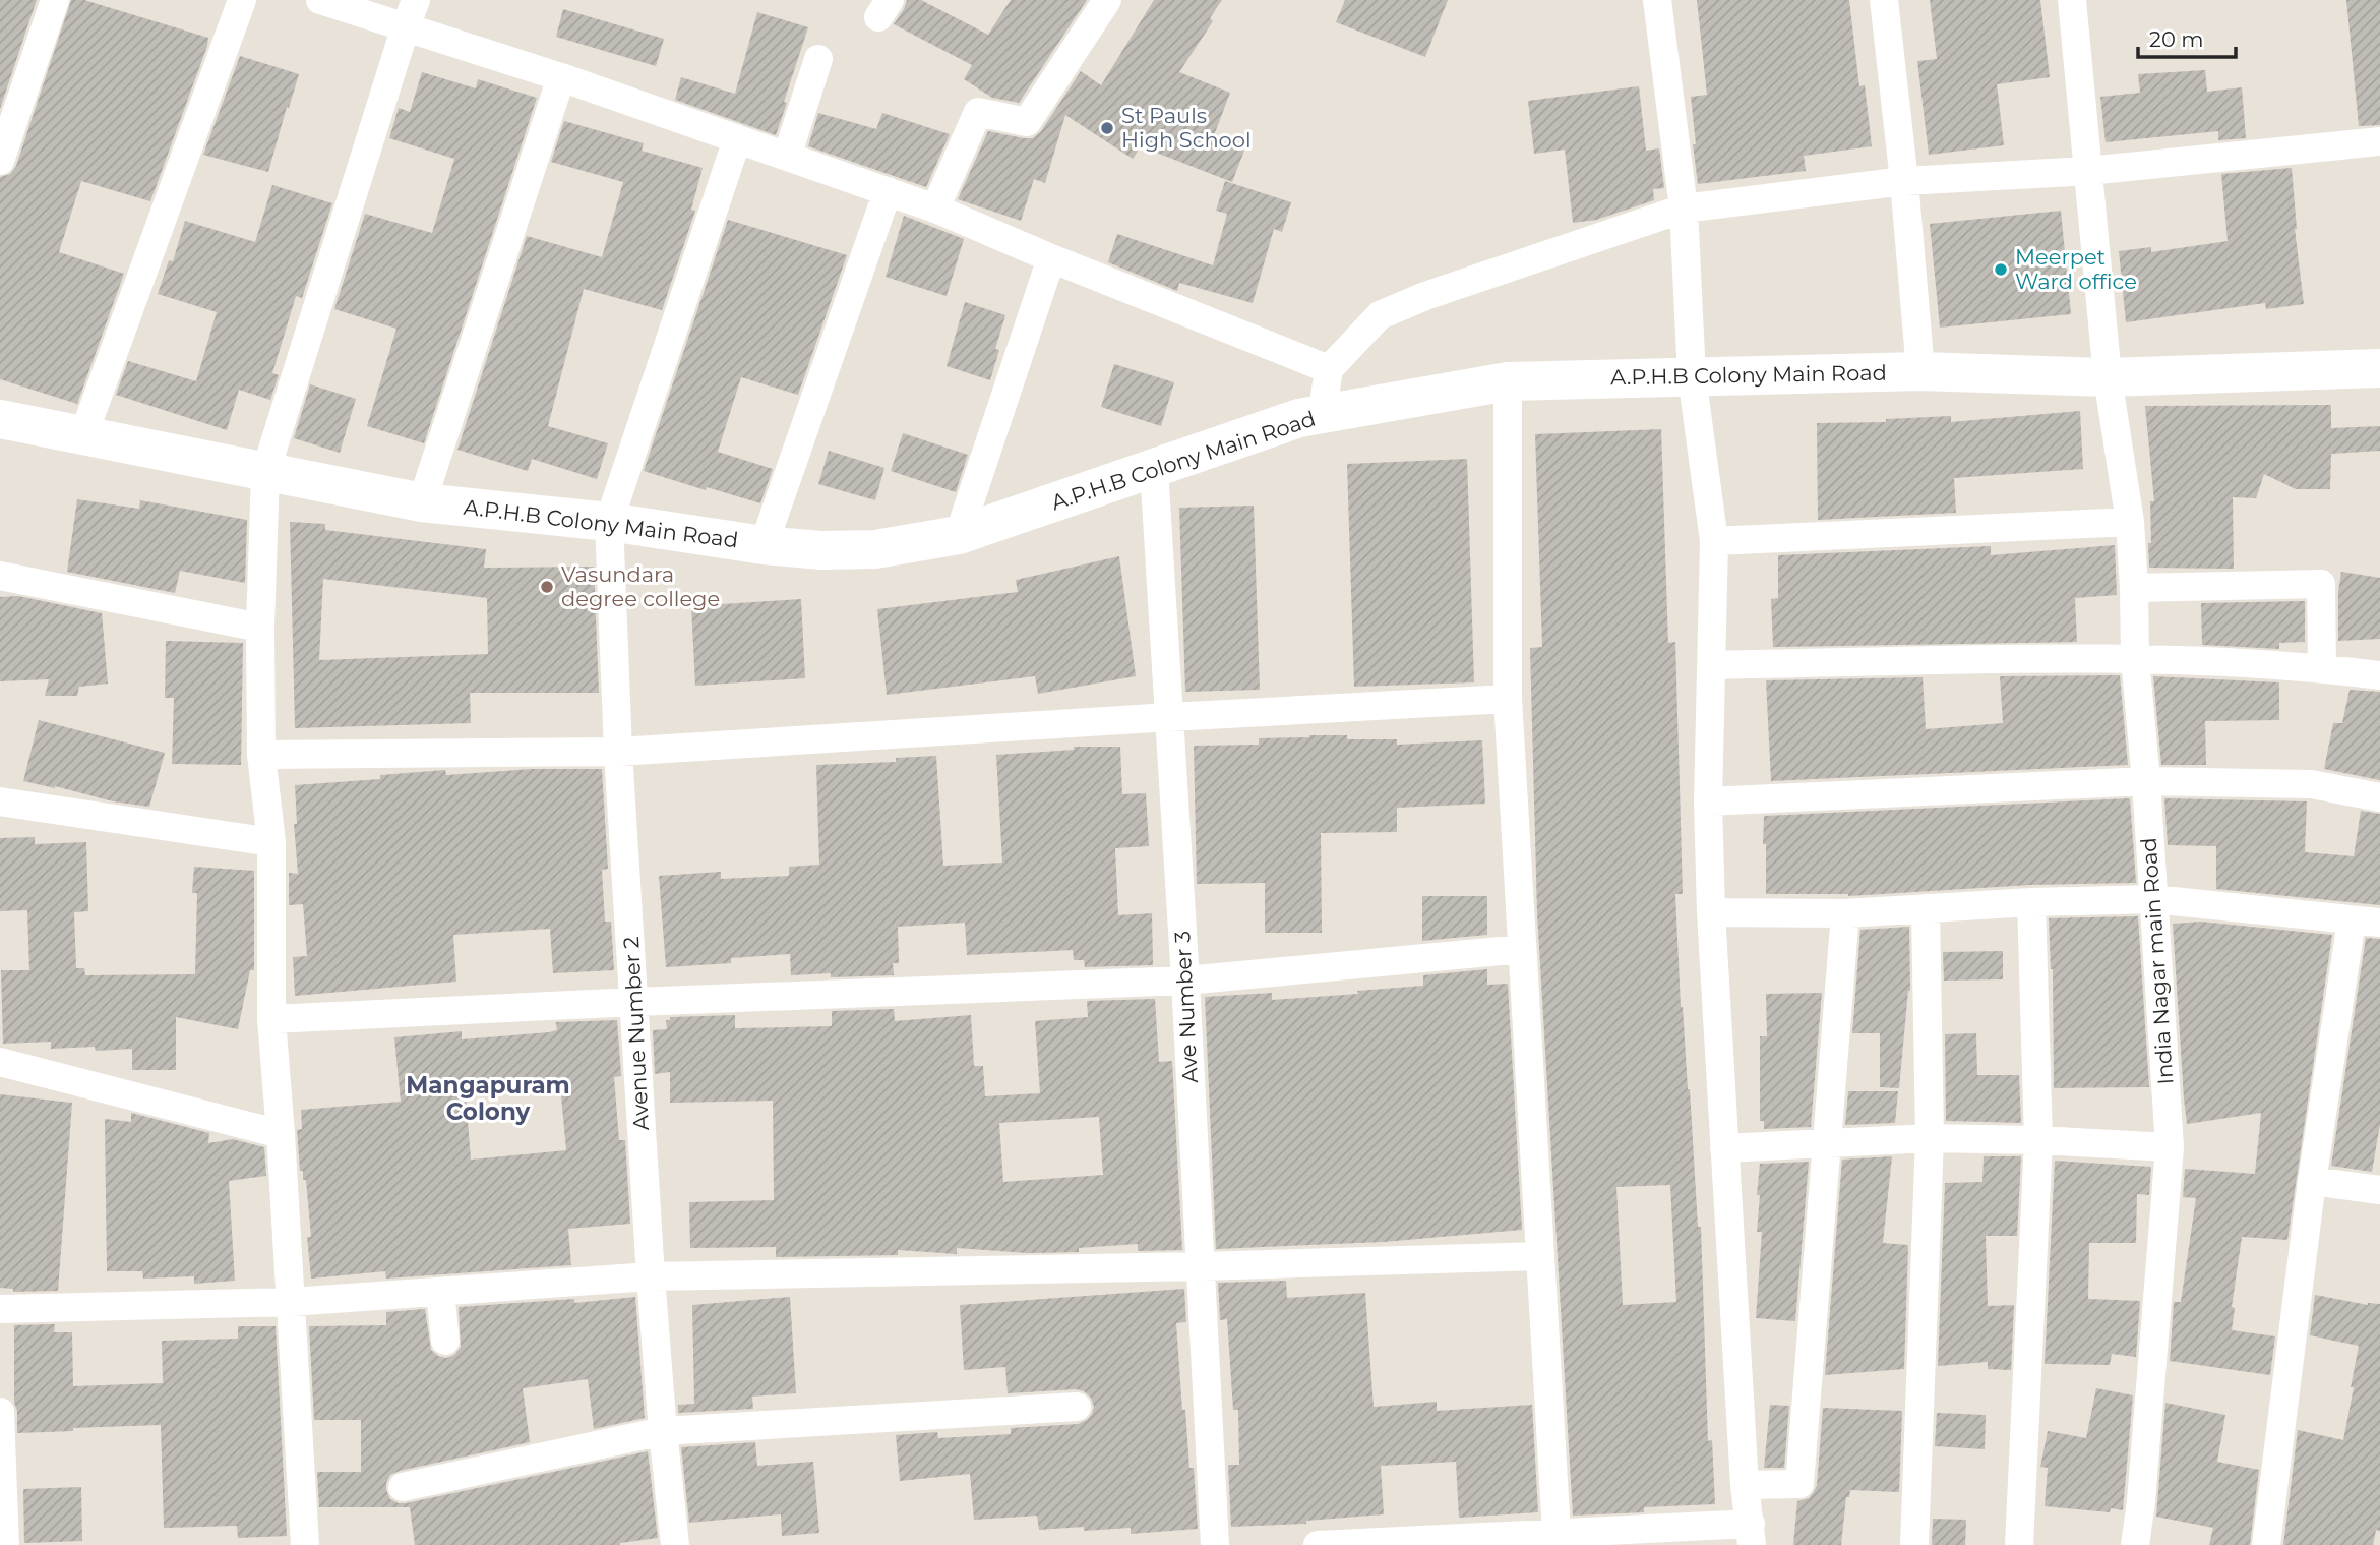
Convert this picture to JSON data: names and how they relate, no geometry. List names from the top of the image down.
{
  "streets": {
    "street": [
      "A.P.H.B Colony Main Road",
      "India Nagar main Road",
      "Ave Number 3",
      "Avenue Number 2"
    ]
  },
  "crossings": [
    ["A.P.H.B Colony Main Road", "India Nagar main Road"],
    ["A.P.H.B Colony Main Road", "Ave Number 3"],
    ["A.P.H.B Colony Main Road", "Avenue Number 2"]
  ],
  "districts": ["Mangapuram Colony"],
  "places": ["St Pauls High School", "Meerpet Ward office", "Vasundara degree college"],
  "scale_bar": "20 m"
}
